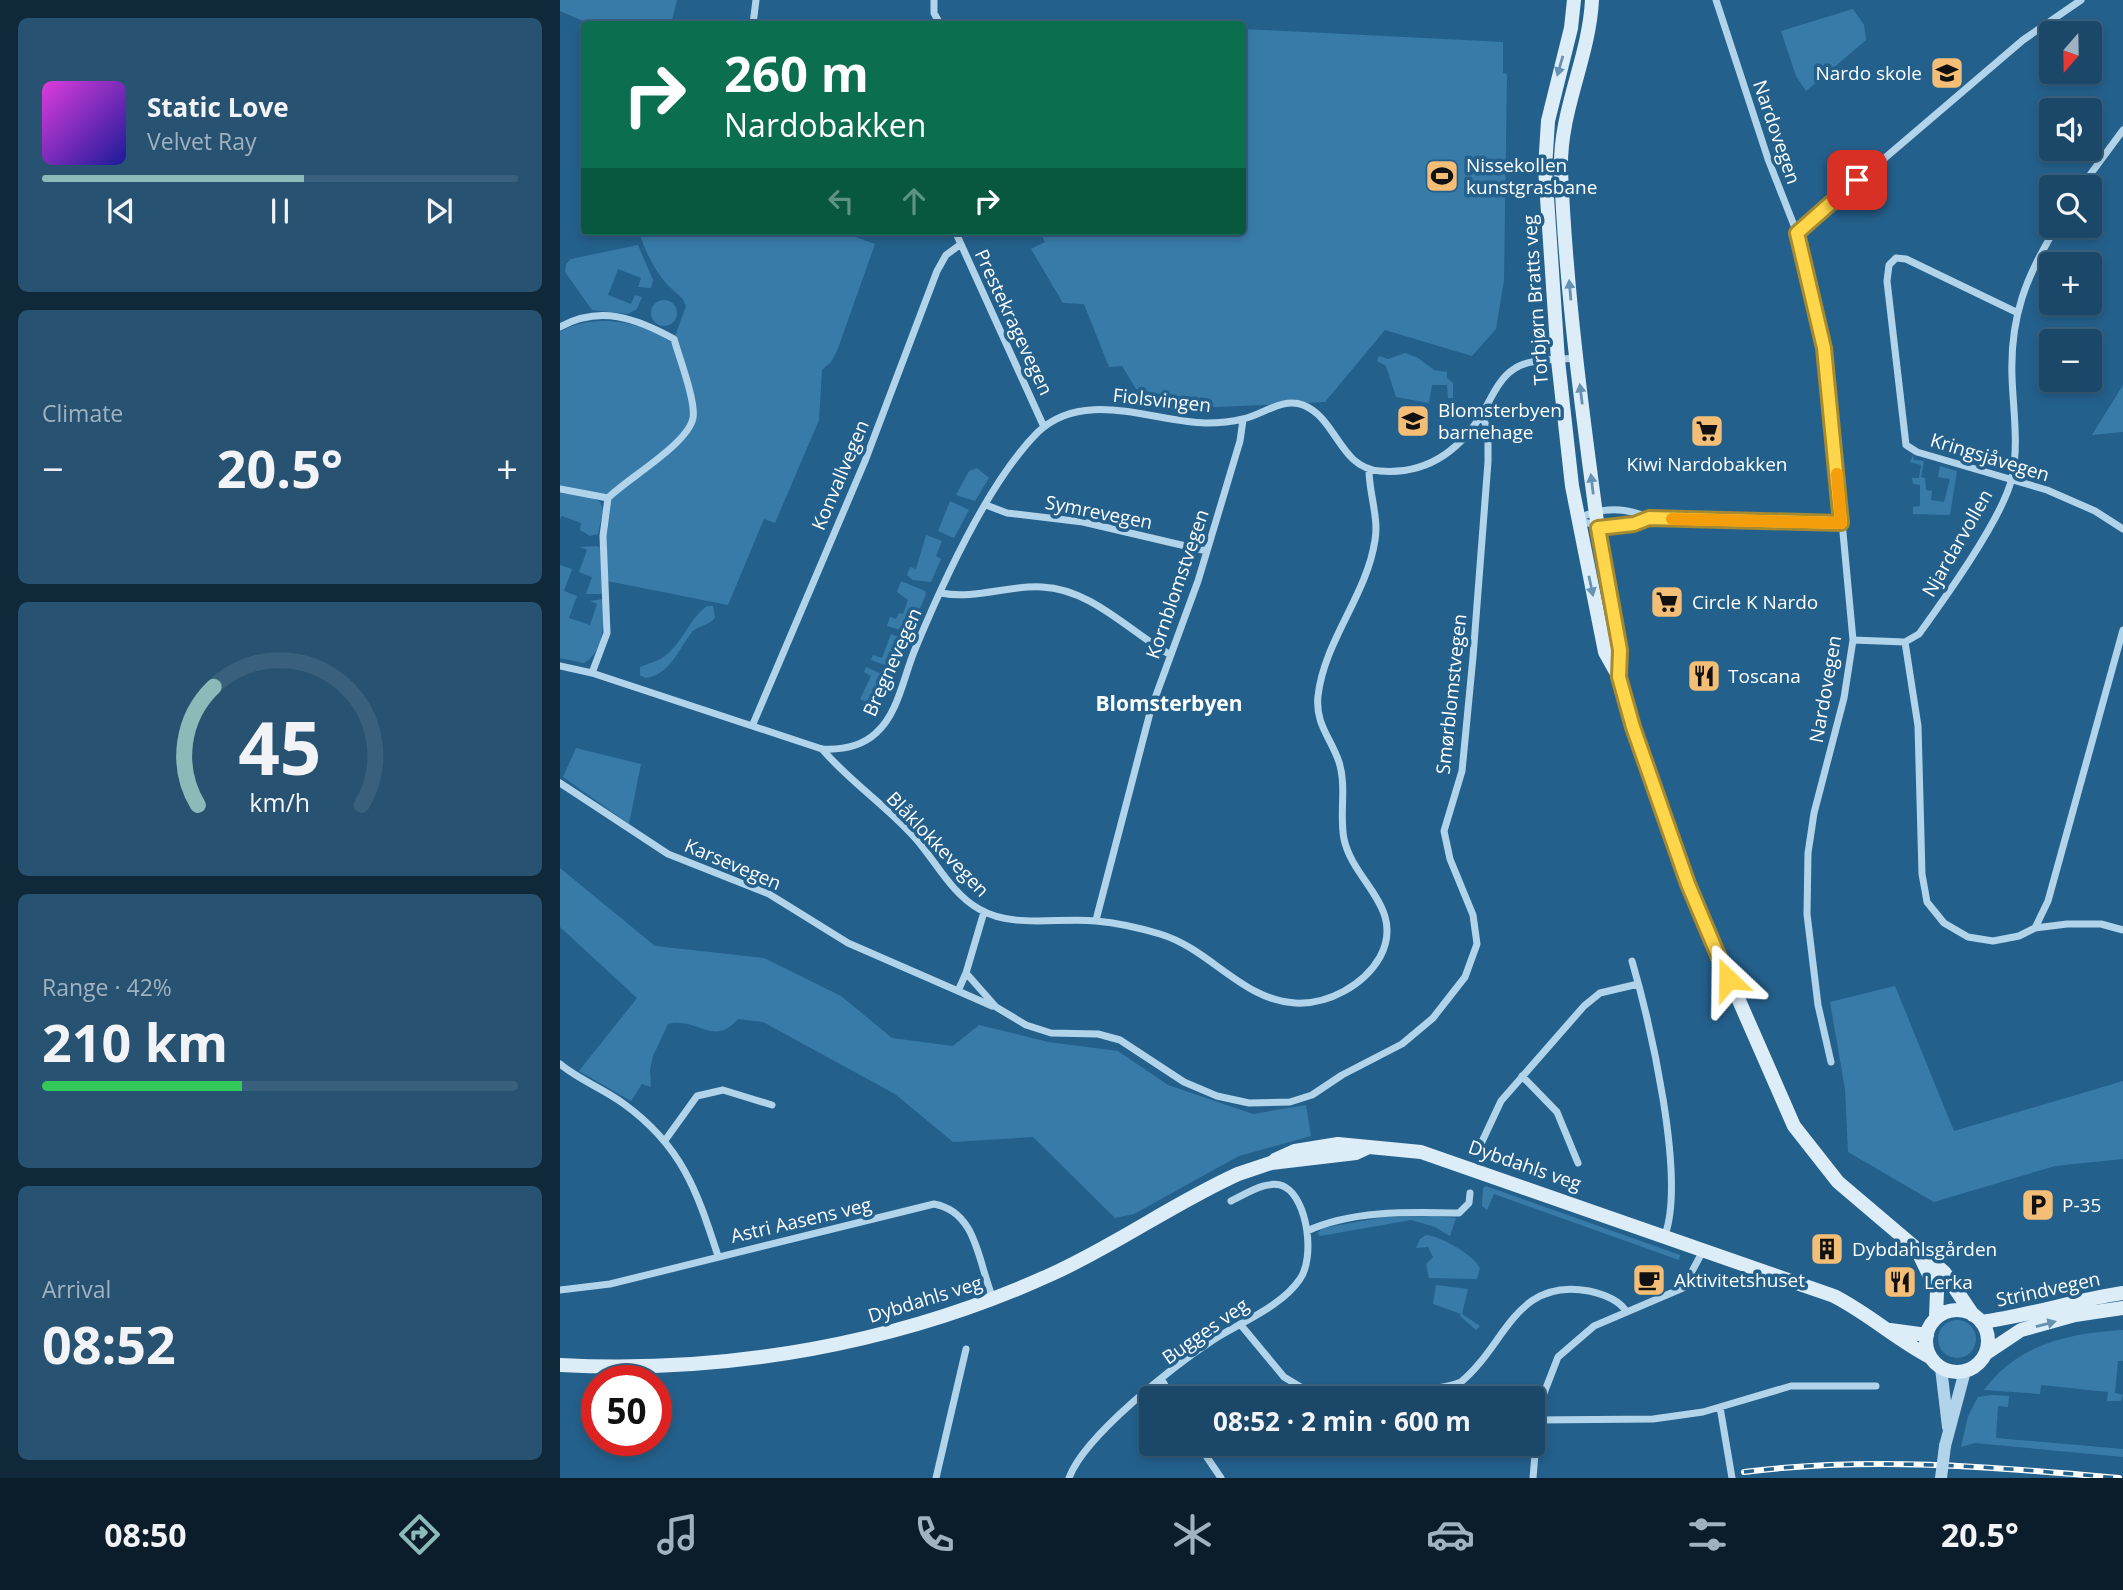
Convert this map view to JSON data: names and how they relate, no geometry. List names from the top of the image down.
{
  "streets": {
    "main road": ["Torbjørn Bratts veg", "Dybdahls veg", "Strindvegen"],
    "street": [
      "Nardovegen",
      "Prestekragevegen",
      "Fiolsvingen",
      "Kringsjåvegen",
      "Konvallvegen",
      "Symrevegen",
      "Njardarvollen",
      "Kornblomstvegen",
      "Bregnevegen",
      "Smørblomstvegen",
      "Blåklokkevegen",
      "Karsevegen",
      "Astri Aasens veg",
      "Bugges veg"
    ]
  },
  "crossings": [
    ["Torbjørn Bratts veg", "Dybdahls veg"],
    ["Torbjørn Bratts veg", "Strindvegen"],
    ["Prestekragevegen", "Fiolsvingen"],
    ["Prestekragevegen", "Konvallvegen"],
    ["Prestekragevegen", "Bregnevegen"],
    ["Fiolsvingen", "Kornblomstvegen"],
    ["Fiolsvingen", "Bregnevegen"],
    ["Fiolsvingen", "Blåklokkevegen"],
    ["Kringsjåvegen", "Njardarvollen"],
    ["Konvallvegen", "Bregnevegen"],
    ["Symrevegen", "Kornblomstvegen"],
    ["Symrevegen", "Bregnevegen"],
    ["Kornblomstvegen", "Blåklokkevegen"],
    ["Bregnevegen", "Blåklokkevegen"],
    ["Smørblomstvegen", "Karsevegen"],
    ["Dybdahls veg", "Astri Aasens veg"],
    ["Dybdahls veg", "Strindvegen"]
  ],
  "districts": ["Blomsterbyen"],
  "places": {
    "school or university": ["Nardo skole", "Blomsterbyen barnehage"],
    "sports": ["Nissekollen kunstgrasbane"],
    "supermarket": ["Kiwi Nardobakken", "Circle K Nardo"],
    "restaurant": ["Toscana", "Lerka"],
    "parking": ["P-35"],
    "building": ["Dybdahlsgården"],
    "cafe": ["Aktivitetshuset"]
  },
  "north": "bottom",
  "page": {
    "map_buttons": ["+", "−"],
    "turn": ["260 m", "Nardobakken"],
    "song": ["Static Love", "Velvet Ray"],
    "tile": [
      "Climate",
      ["Range · 42%", "210 km"],
      ["Arrival", "08:52"]
    ],
    "heat": ["−", "20.5°", "+"],
    "limit": "50",
    "trip": "08:52 · 2 min · 600 m",
    "tabs": ["08:50", "20.5°"],
    "gauge": ["45", "km/h"]
  }
}
